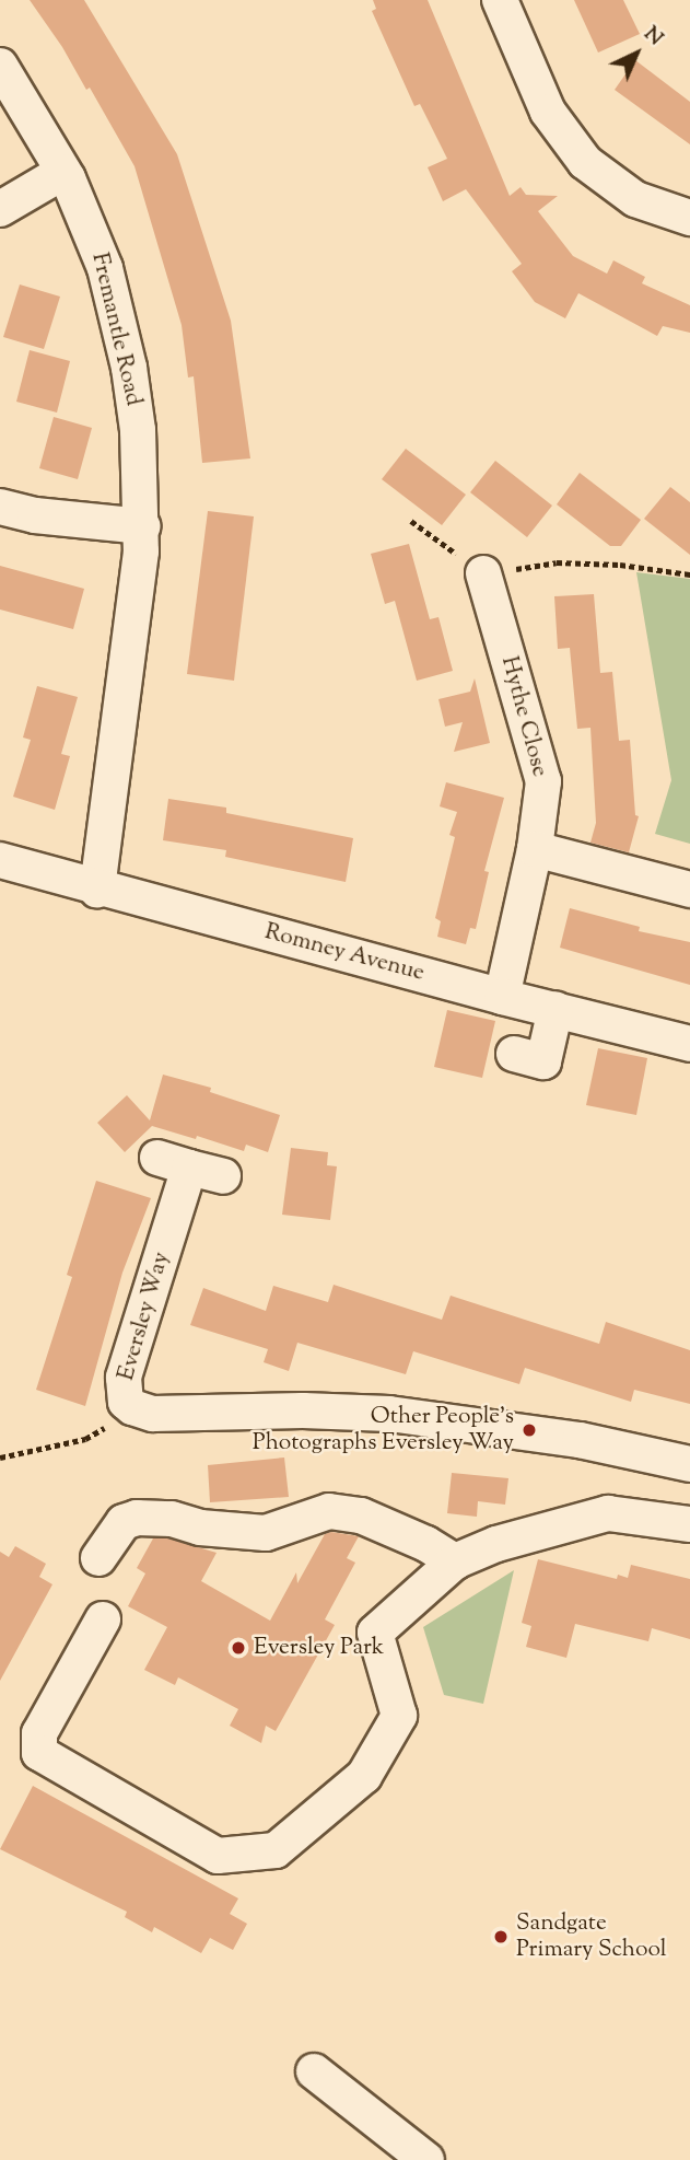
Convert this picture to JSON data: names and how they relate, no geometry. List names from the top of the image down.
{
  "streets": {
    "street": [
      "Fremantle Road",
      "Hythe Close",
      "Romney Avenue",
      "Eversley Way"
    ]
  },
  "crossings": [
    ["Fremantle Road", "Romney Avenue"],
    ["Hythe Close", "Romney Avenue"]
  ],
  "places": ["Other People's Photographs Eversley Way", "Eversley Park", "Sandgate Primary School"],
  "north": "top right"
}
